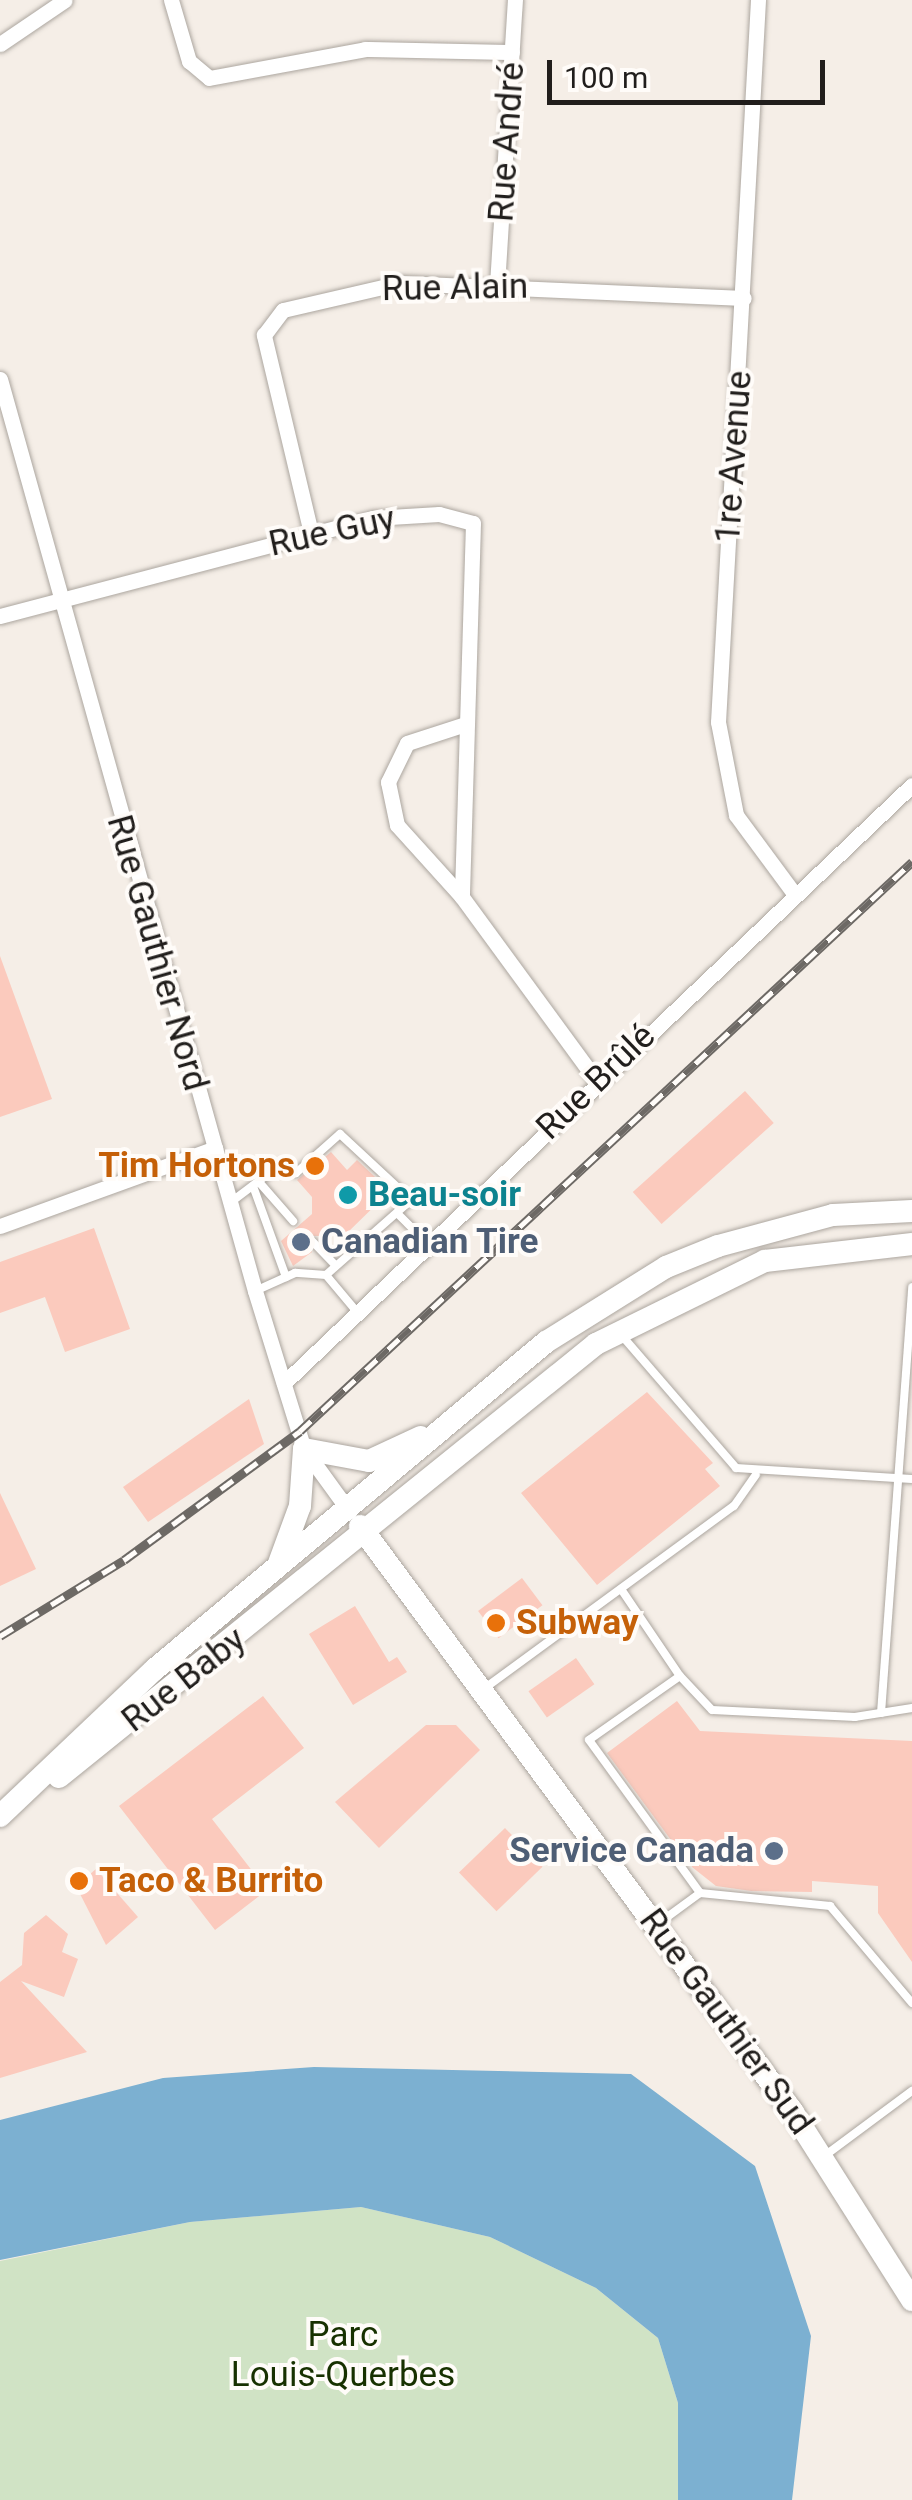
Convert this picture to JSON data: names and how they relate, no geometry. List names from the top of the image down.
{
  "streets": {
    "main road": ["Rue Baby", "Rue Gauthier Sud"],
    "street": [
      "Rue André",
      "Rue Alain",
      "1re Avenue",
      "Rue Guy",
      "Rue Gauthier Nord",
      "Rue Brûlé"
    ]
  },
  "crossings": [
    ["Rue André", "Rue Alain"],
    ["Rue Alain", "1re Avenue"],
    ["Rue Alain", "Rue Guy"],
    ["1re Avenue", "Rue Brûlé"],
    ["Rue Guy", "Rue Gauthier Nord"],
    ["Rue Gauthier Nord", "Rue Brûlé"],
    ["Rue Gauthier Nord", "Rue Baby"],
    ["Rue Gauthier Nord", "Rue Gauthier Sud"],
    ["Rue Baby", "Rue Gauthier Sud"]
  ],
  "parks": ["Parc Louis-Querbes"],
  "places": [
    "Tim Hortons",
    "Beau-soir",
    "Canadian Tire",
    "Subway",
    "Service Canada",
    "Taco & Burrito"
  ],
  "scale_bar": "100 m"
}
